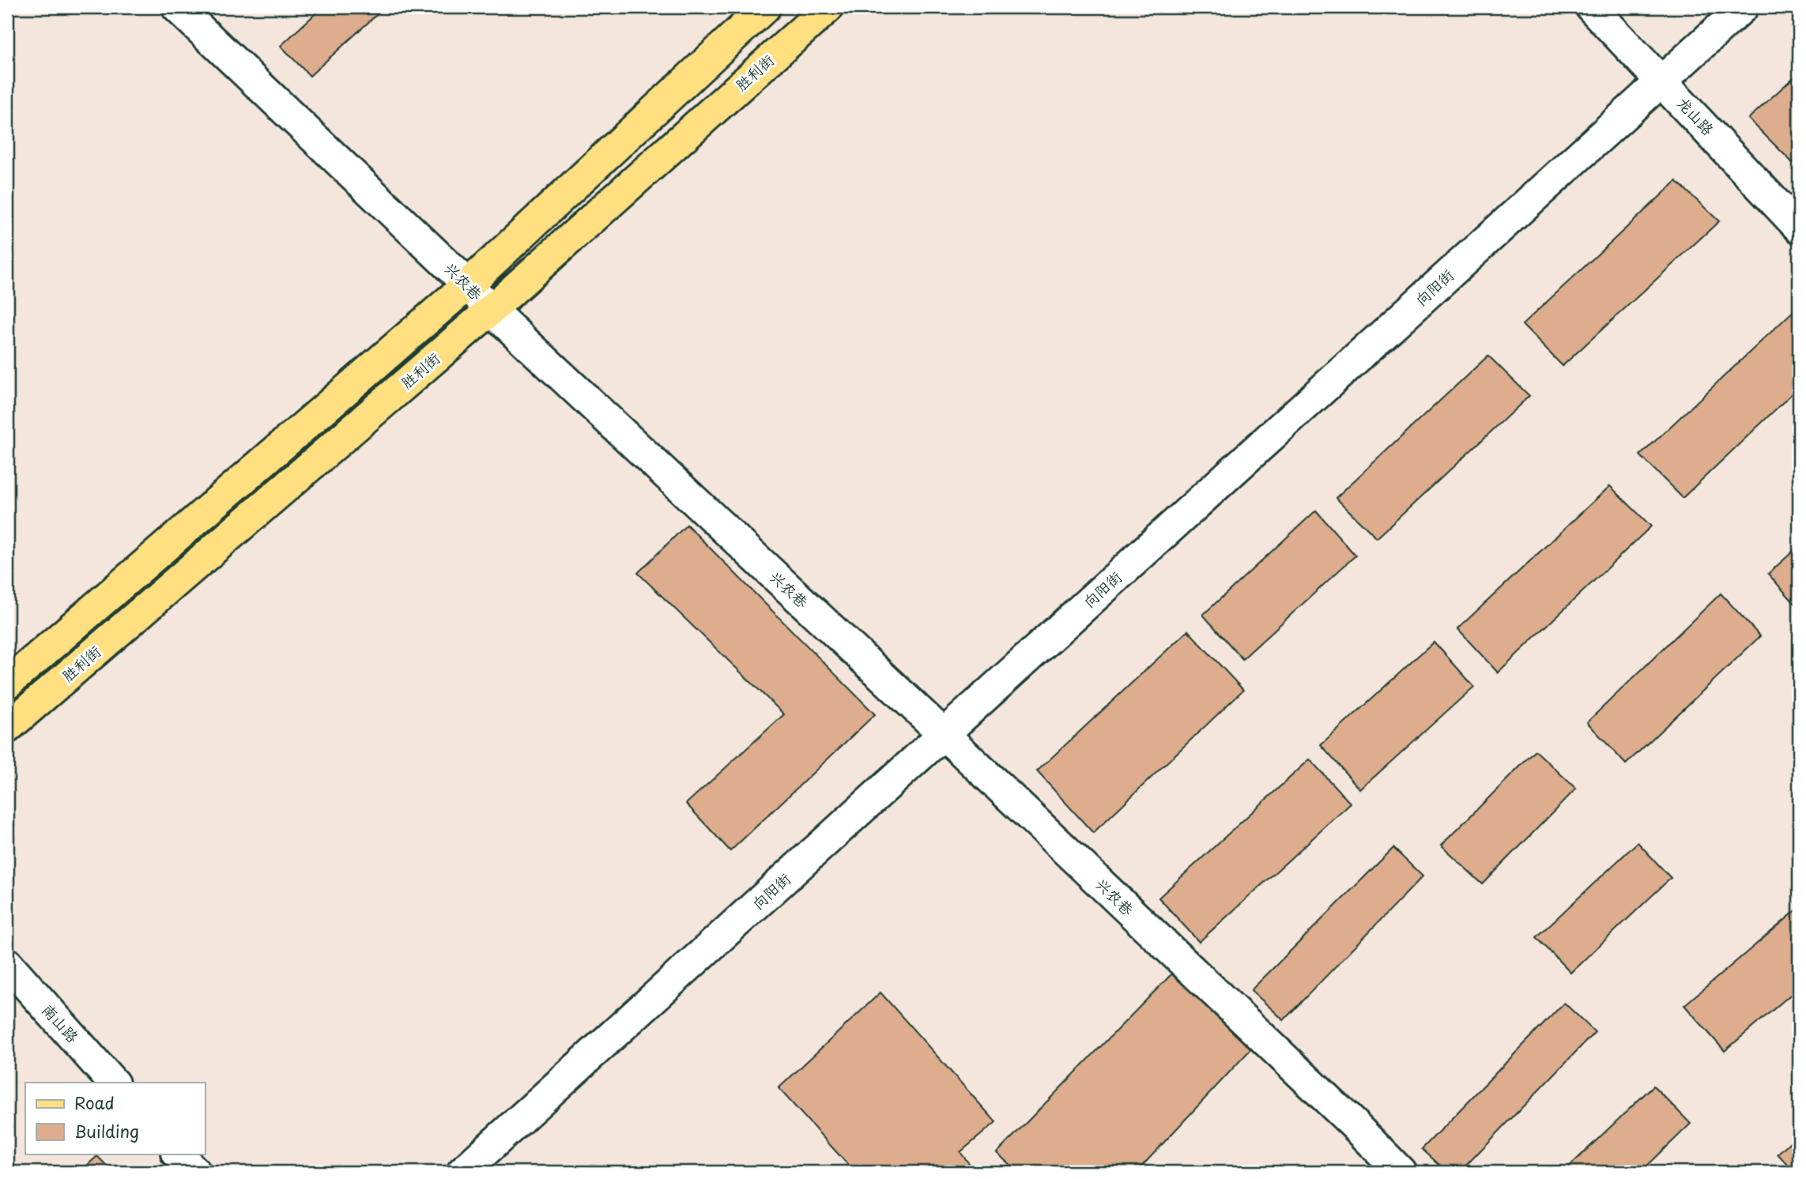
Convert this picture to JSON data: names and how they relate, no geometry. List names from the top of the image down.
{
  "streets": {
    "main road": ["胜利街"],
    "street": [
      "龙山路",
      "兴农巷",
      "向阳街",
      "南山路"
    ]
  },
  "crossings": [
    ["胜利街", "兴农巷"],
    ["龙山路", "向阳街"],
    ["兴农巷", "向阳街"]
  ],
  "legend": ["Road", "Building"]
}
